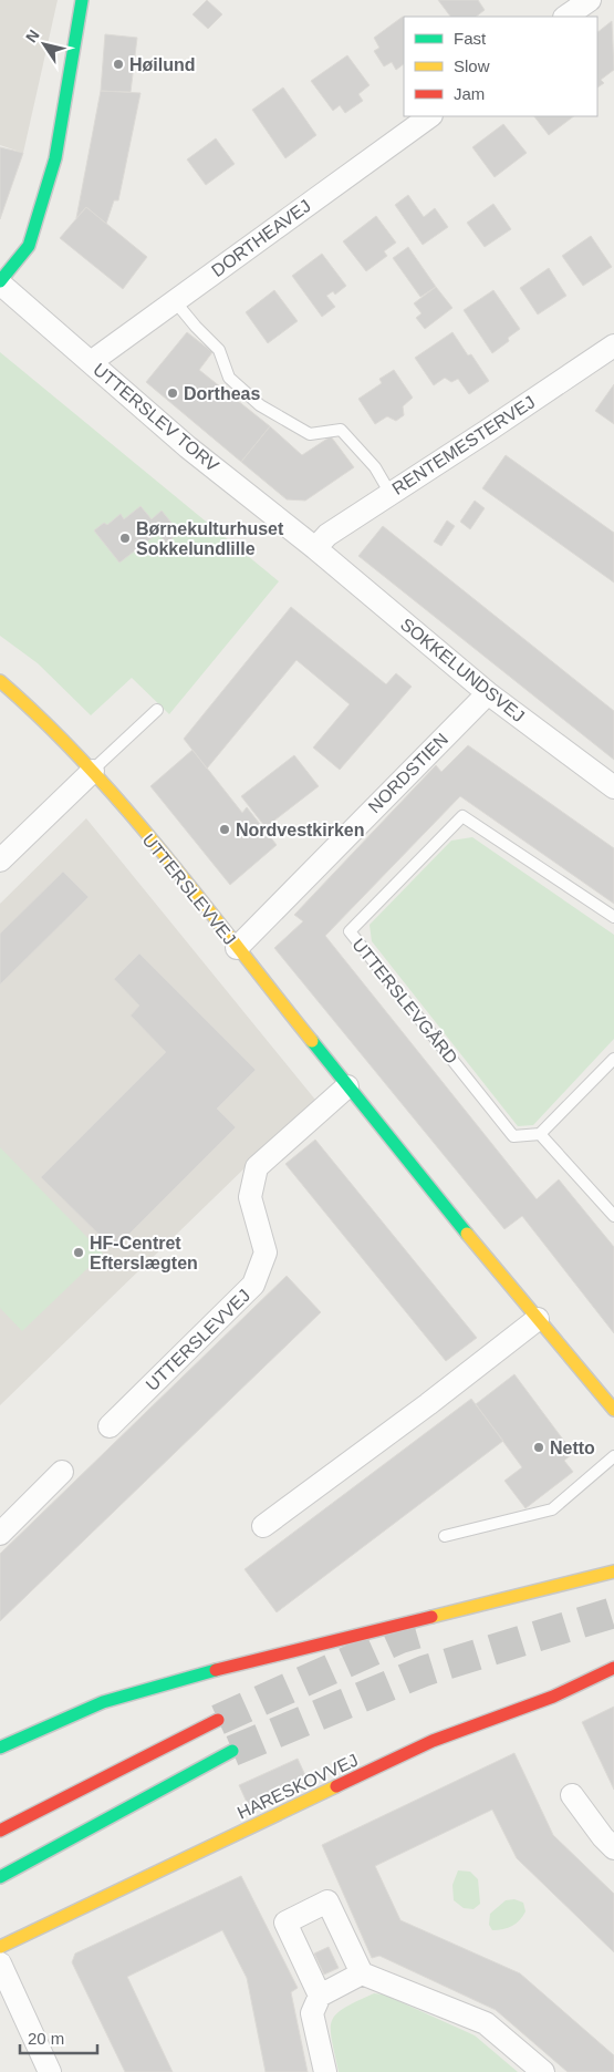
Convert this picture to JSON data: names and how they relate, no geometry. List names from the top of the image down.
{
  "streets": {
    "street": [
      "DORTHEAVEJ",
      "UTTERSLEV TORV",
      "RENTEMESTERVEJ",
      "SOKKELUNDSVEJ",
      "NORDSTIEN",
      "UTTERSLEVVEJ",
      "HARESKOVVEJ"
    ],
    "lane": ["UTTERSLEVGÅRD"]
  },
  "crossings": [
    ["DORTHEAVEJ", "UTTERSLEV TORV"],
    ["UTTERSLEV TORV", "RENTEMESTERVEJ"],
    ["UTTERSLEV TORV", "SOKKELUNDSVEJ"],
    ["RENTEMESTERVEJ", "SOKKELUNDSVEJ"],
    ["SOKKELUNDSVEJ", "NORDSTIEN"],
    ["NORDSTIEN", "UTTERSLEVVEJ"]
  ],
  "places": [
    "Høilund",
    "Dortheas",
    "Børnekulturhuset Sokkelundlille",
    "Nordvestkirken",
    "HF-Centret Efterslægten",
    "Netto"
  ],
  "legend": ["Fast", "Slow", "Jam"],
  "scale_bar": "20 m",
  "north": "top left"
}
